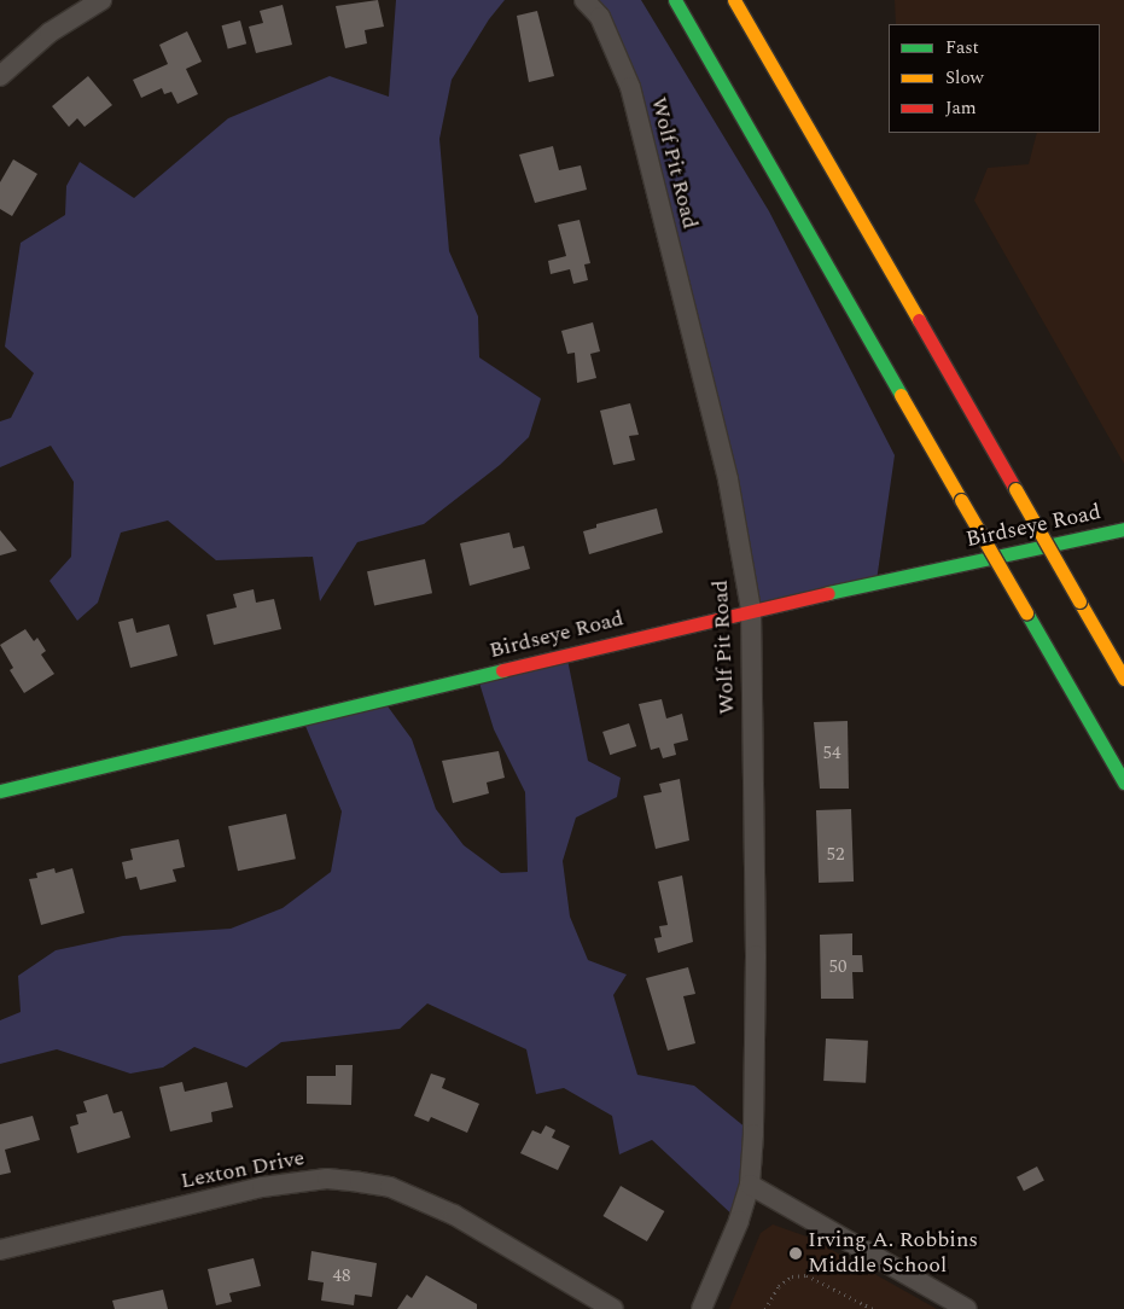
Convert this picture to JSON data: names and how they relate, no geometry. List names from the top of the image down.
{
  "streets": {
    "main road": ["Birdseye Road"],
    "street": ["Wolf Pit Road", "Lexton Drive"]
  },
  "crossings": [
    ["Wolf Pit Road", "Birdseye Road"]
  ],
  "places": ["Irving A. Robbins Middle School"],
  "house_numbers": [
    "54",
    "52",
    "50",
    "48"
  ],
  "legend": ["Fast", "Slow", "Jam"]
}
